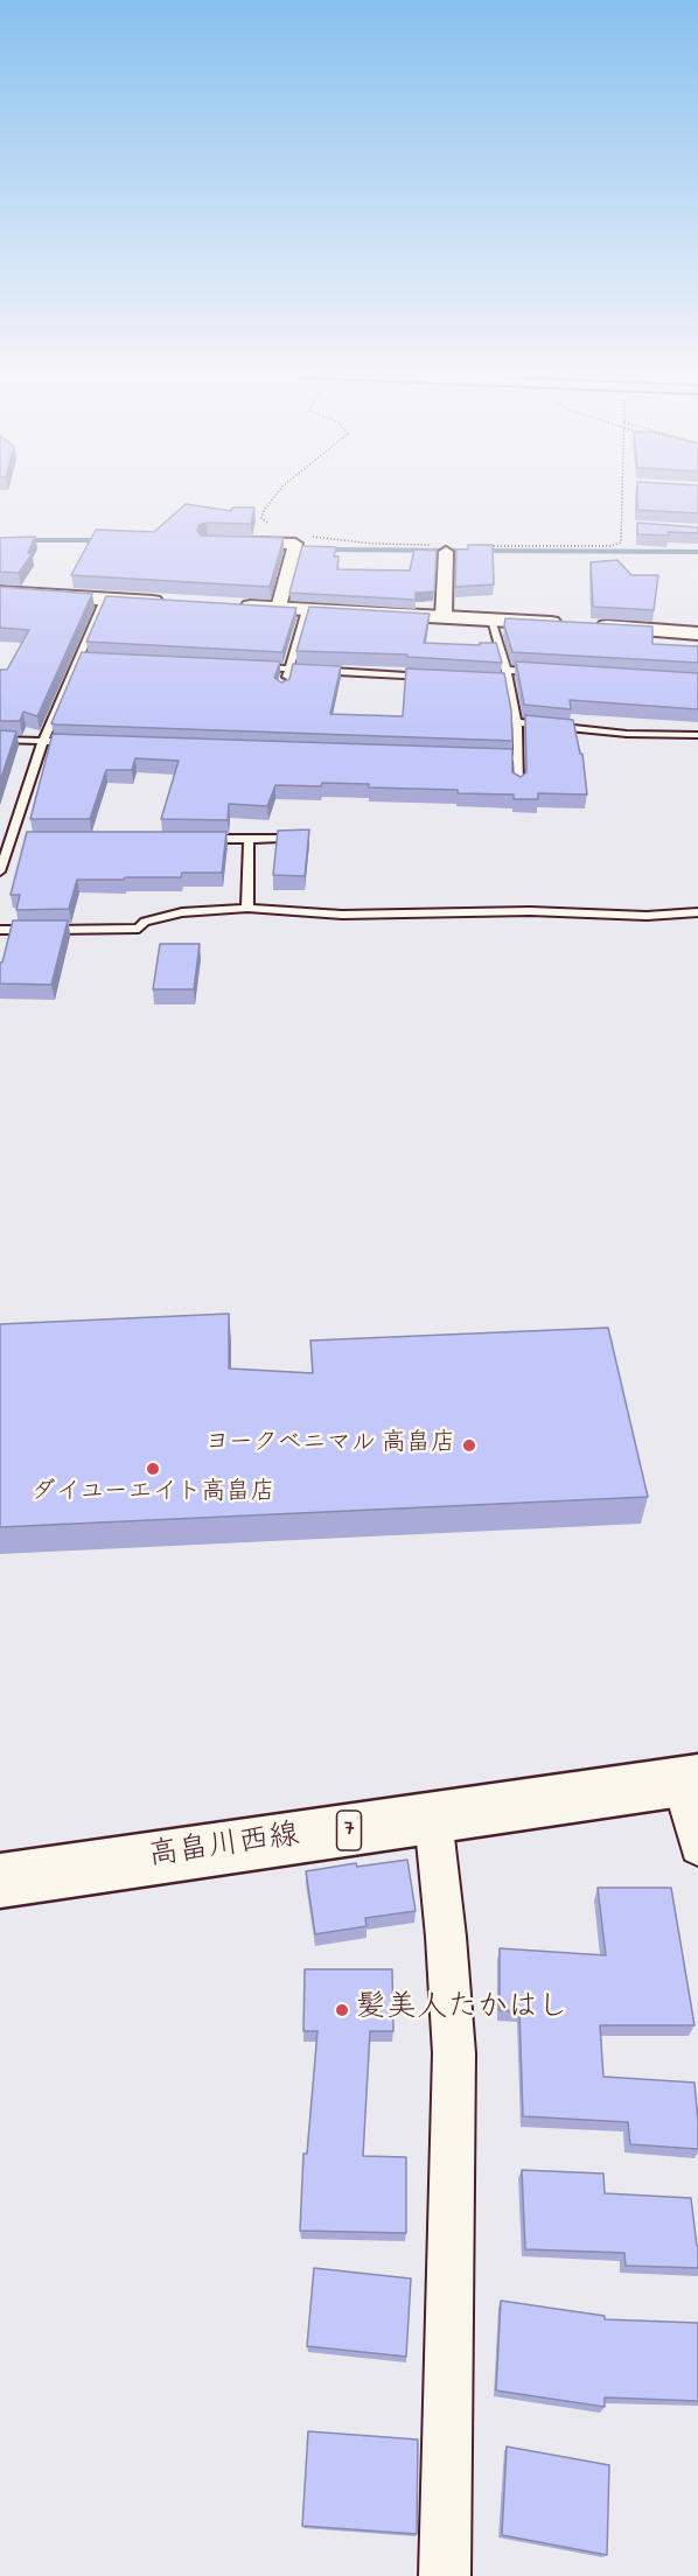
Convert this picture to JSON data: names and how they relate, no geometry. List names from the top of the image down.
{
  "streets": {
    "main road": ["7", "高畠川西線"]
  },
  "places": ["ヨークベニマル 高畠店", "ダイユーエイト高畠店", "髪美人たかはし"]
}
